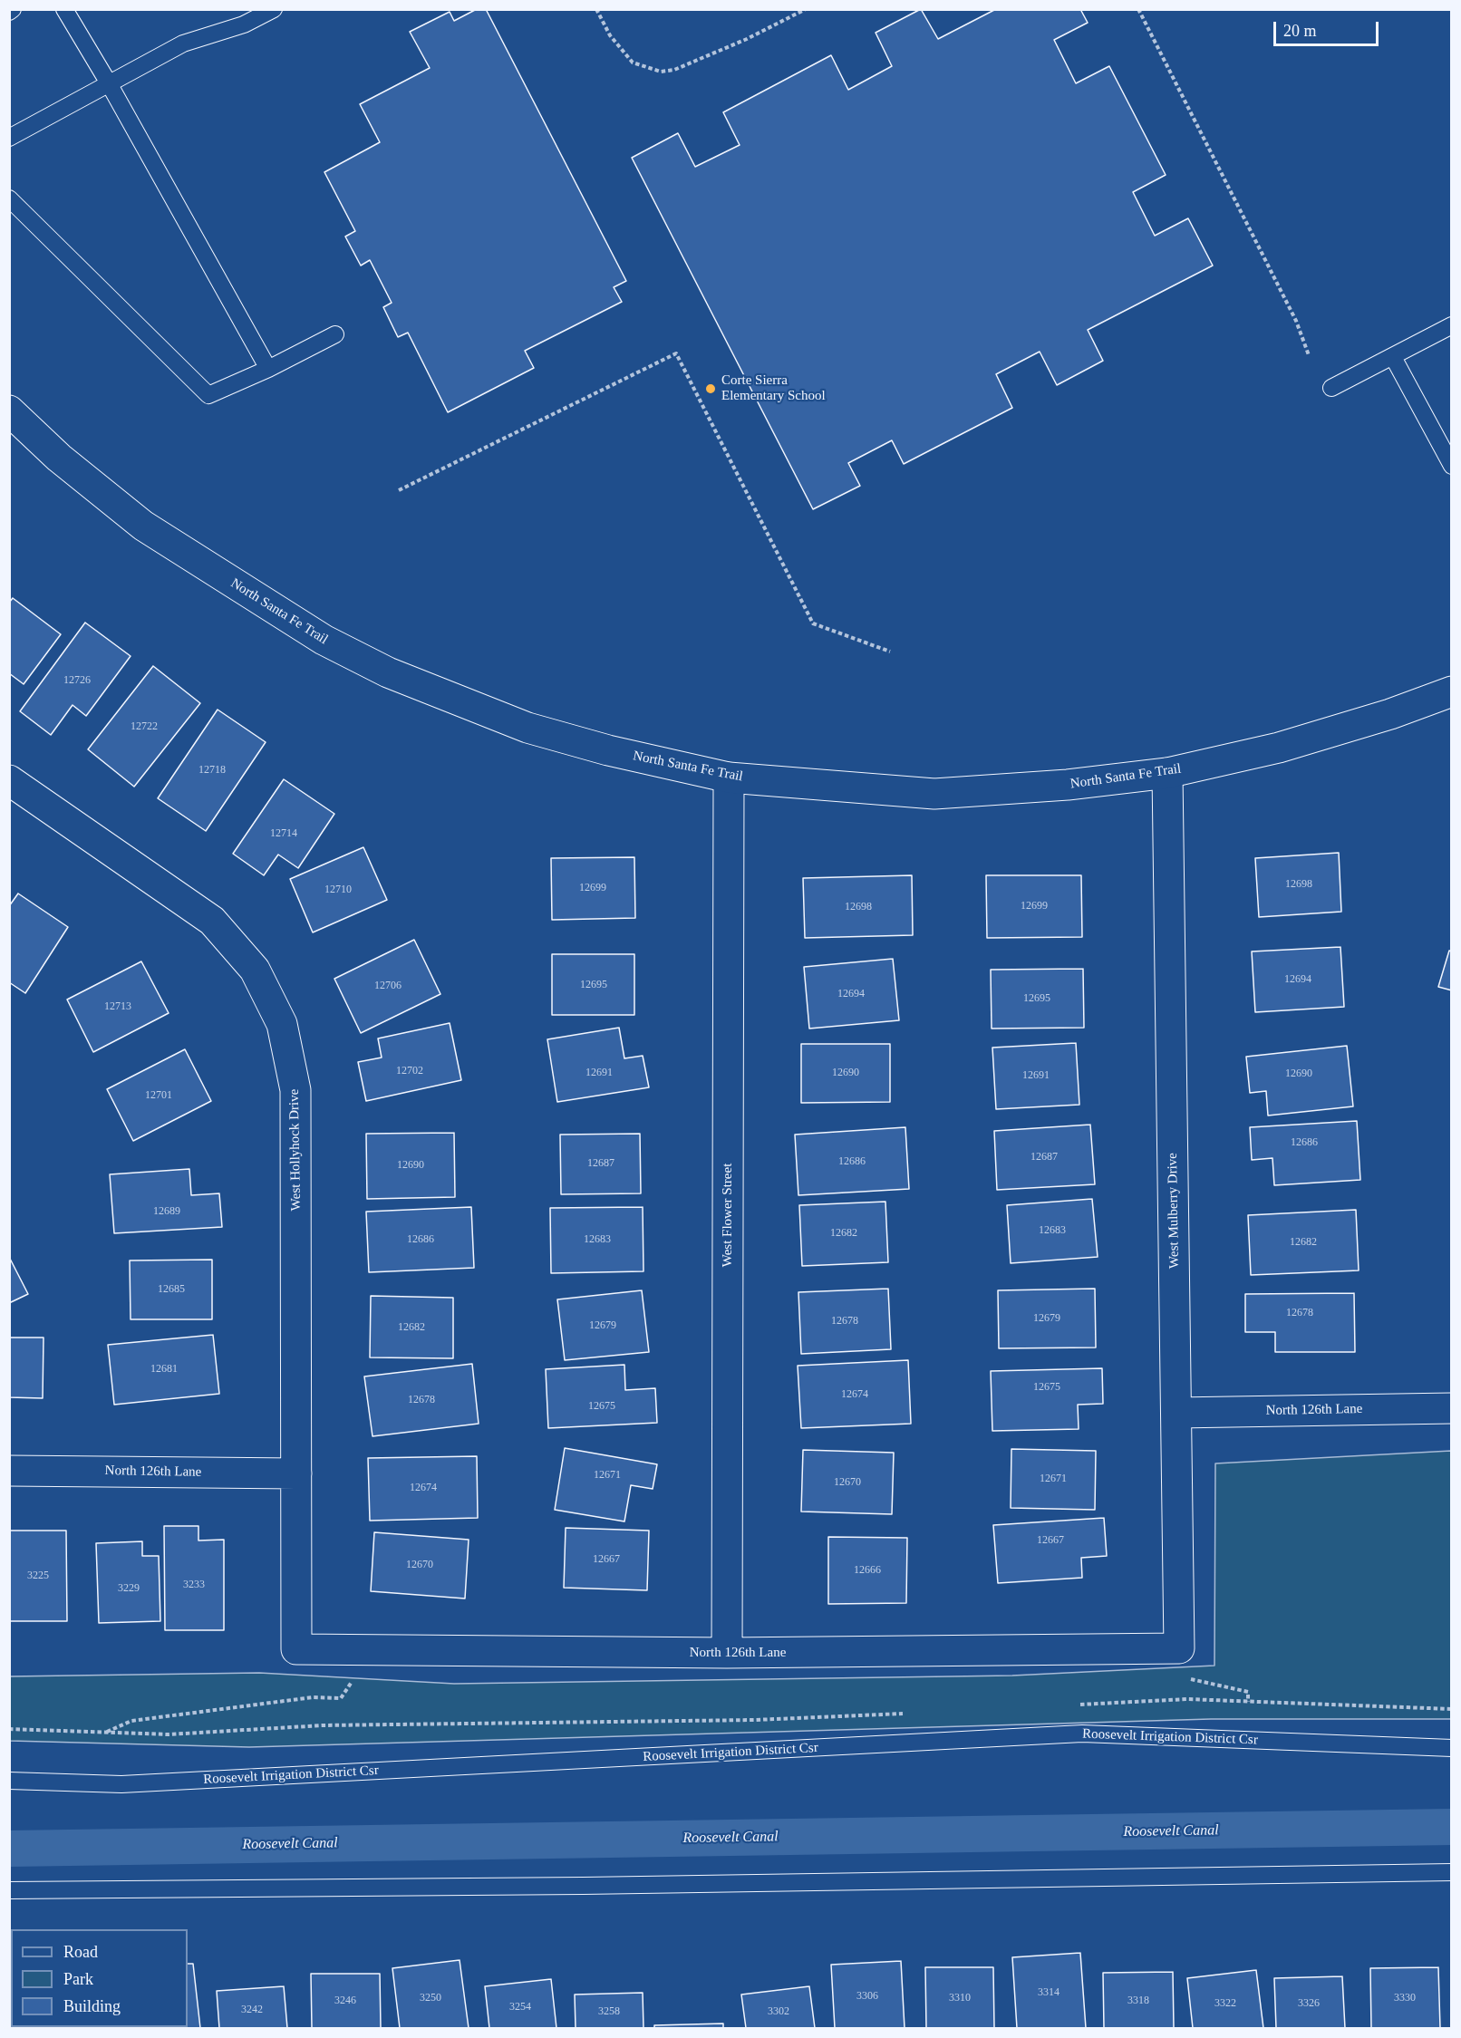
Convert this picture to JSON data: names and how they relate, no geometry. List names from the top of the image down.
{
  "streets": {
    "street": [
      "North Santa Fe Trail",
      "West Hollyhock Drive",
      "West Mulberry Drive",
      "West Flower Street",
      "North 126th Lane"
    ],
    "lane": ["Roosevelt Irrigation District Csr"]
  },
  "crossings": [
    ["North Santa Fe Trail", "West Mulberry Drive"],
    ["North Santa Fe Trail", "West Flower Street"],
    ["West Hollyhock Drive", "North 126th Lane"],
    ["West Mulberry Drive", "North 126th Lane"],
    ["West Flower Street", "North 126th Lane"]
  ],
  "water": ["Roosevelt Canal"],
  "places": ["Corte Sierra Elementary School"],
  "house_numbers": [
    "12726",
    "12722",
    "12718",
    "12714",
    "12698",
    "12699",
    "12710",
    "12699",
    "12698",
    "12694",
    "12695",
    "12706",
    "12694",
    "12695",
    "12713",
    "12702",
    "12691",
    "12690",
    "12690",
    "12691",
    "12701",
    "12686",
    "12687",
    "12686",
    "12687",
    "12690",
    "12689",
    "12683",
    "12682",
    "12686",
    "12683",
    "12682",
    "12685",
    "12678",
    "12679",
    "12678",
    "12679",
    "12682",
    "12681",
    "12675",
    "12674",
    "12678",
    "12675",
    "12671",
    "12671",
    "12670",
    "12674",
    "12667",
    "12667",
    "12670",
    "12666",
    "3225",
    "3233",
    "3229",
    "3314",
    "3306",
    "3250",
    "3310",
    "3330",
    "3246",
    "3318",
    "3322",
    "3326",
    "3254",
    "3242",
    "3258",
    "3302"
  ],
  "legend": ["Road", "Park", "Building"],
  "scale_bar": "20 m"
}
